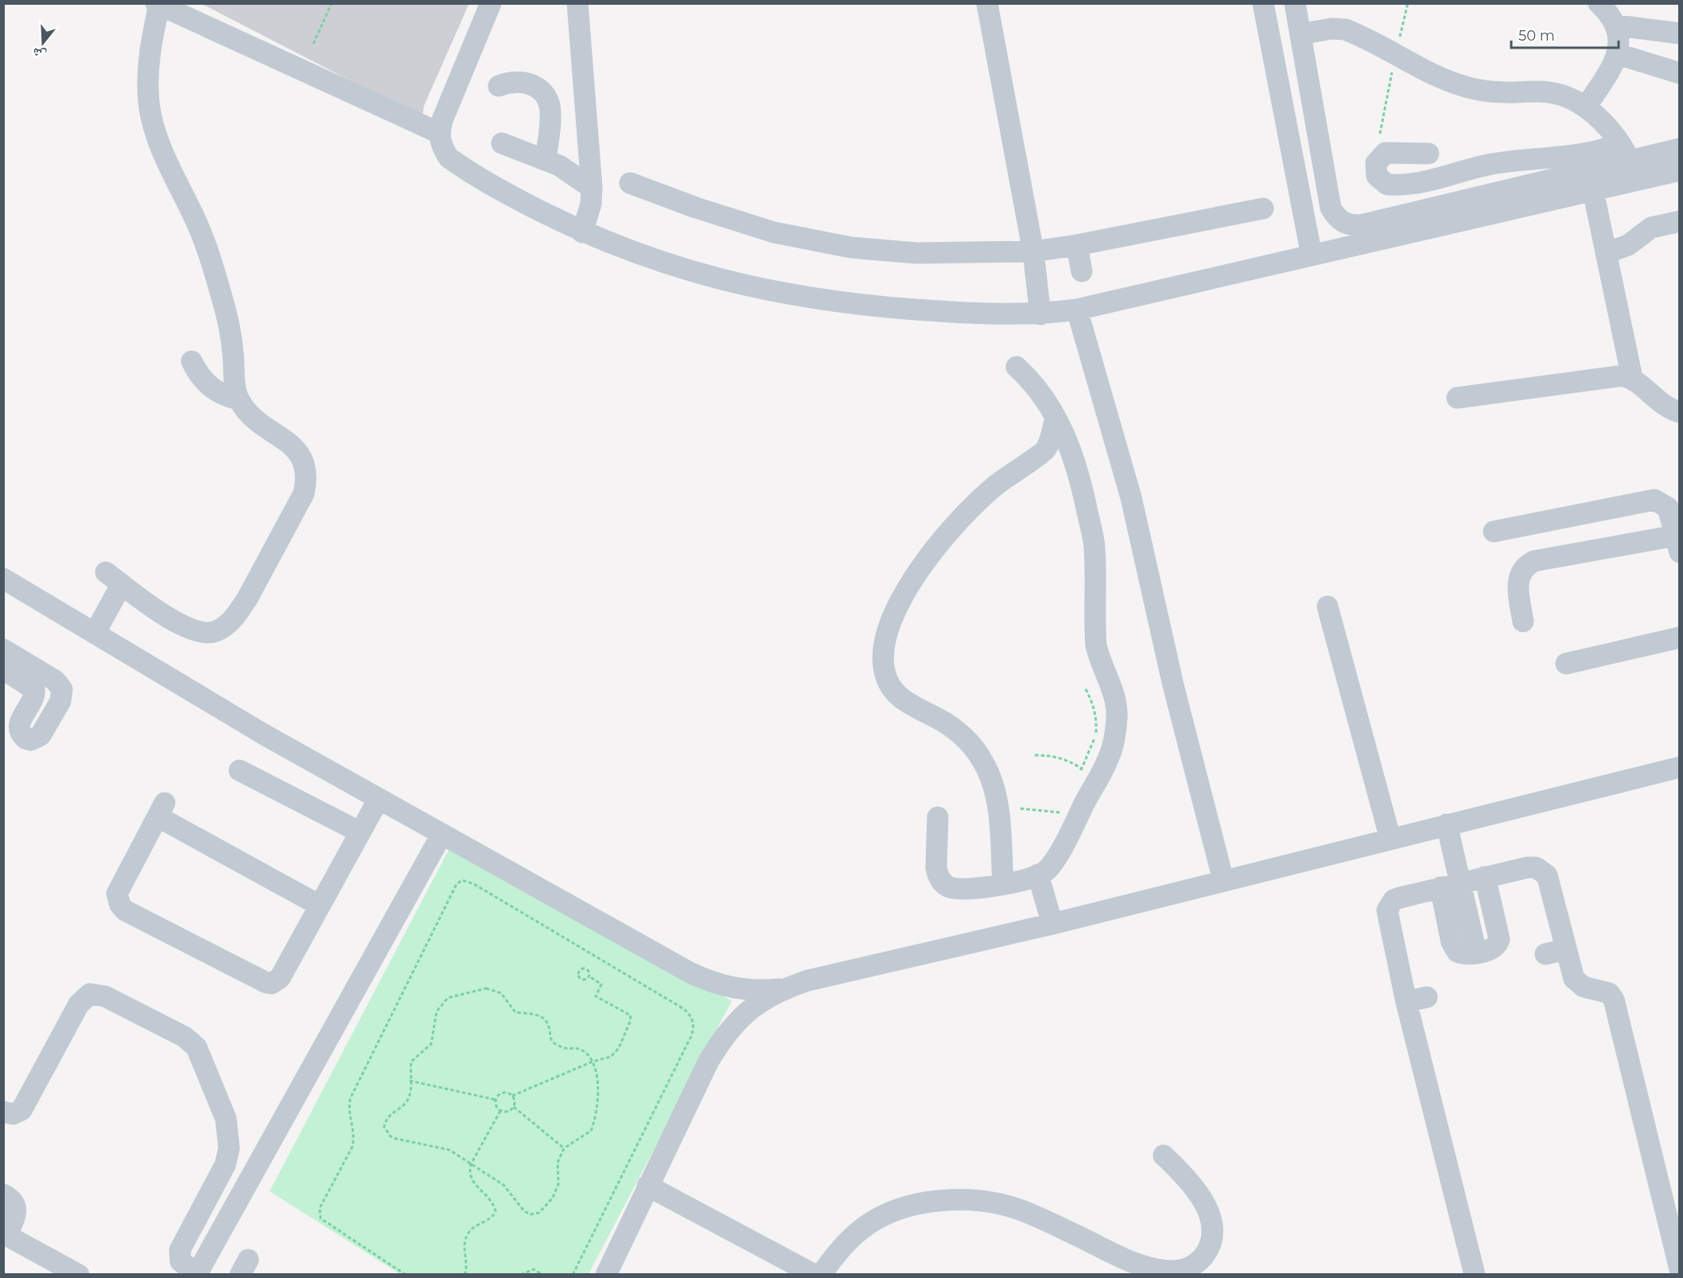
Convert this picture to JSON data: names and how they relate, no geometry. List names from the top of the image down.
{
  "scale_bar": "50 m",
  "north": "bottom"
}
